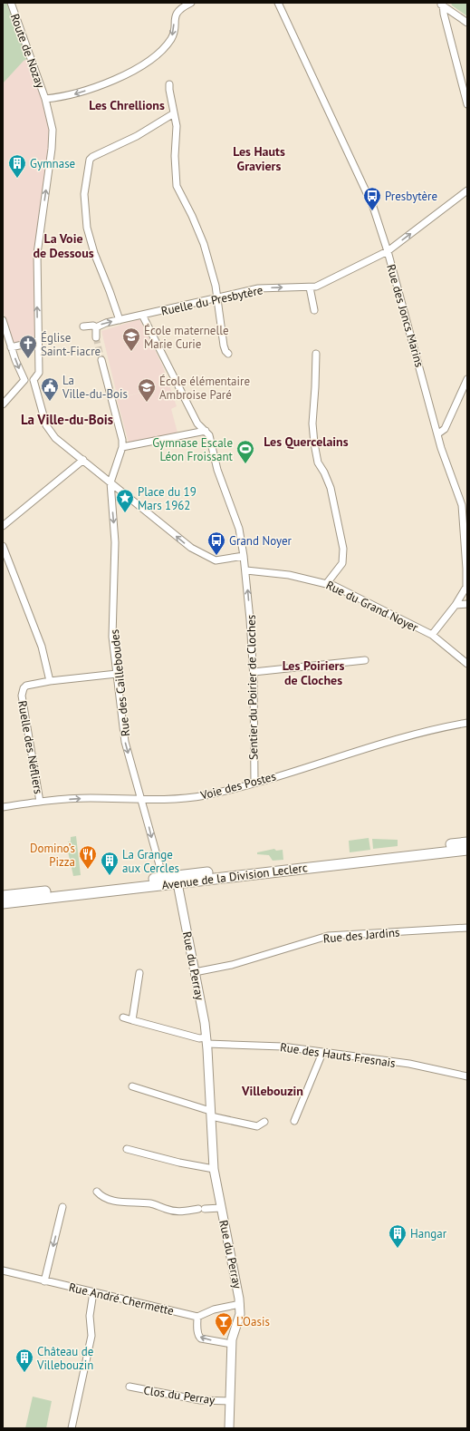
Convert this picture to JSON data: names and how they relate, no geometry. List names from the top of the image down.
{
  "streets": {
    "main road": ["Avenue de la Division Leclerc"],
    "street": [
      "Route de Nozay",
      "Ruelle du Presbytère",
      "Rue des Joncs Marins",
      "Rue du Grand Noyer",
      "Rue des Cailleboudes",
      "Sentier du Poirier de Cloches",
      "Ruelle des Néfliers",
      "Voie des Postes",
      "Rue des Jardins",
      "Rue du Perray",
      "Rue des Hauts Fresnais",
      "Rue André Chermette",
      "Clos du Perray"
    ]
  },
  "crossings": [
    ["Ruelle du Presbytère", "Rue des Joncs Marins"],
    ["Ruelle du Presbytère", "Sentier du Poirier de Cloches"],
    ["Rue des Joncs Marins", "Rue du Grand Noyer"],
    ["Rue du Grand Noyer", "Sentier du Poirier de Cloches"],
    ["Rue des Cailleboudes", "Voie des Postes"],
    ["Rue des Cailleboudes", "Avenue de la Division Leclerc"],
    ["Sentier du Poirier de Cloches", "Voie des Postes"],
    ["Ruelle des Néfliers", "Voie des Postes"],
    ["Avenue de la Division Leclerc", "Rue du Perray"],
    ["Rue des Jardins", "Rue du Perray"],
    ["Rue du Perray", "Rue des Hauts Fresnais"],
    ["Rue du Perray", "Clos du Perray"]
  ],
  "one_way": ["Route de Nozay", "Ruelle du Presbytère", "Rue des Cailleboudes"],
  "districts": [
    "Les Chrellions",
    "Les Hauts Graviers",
    "La Voie de Dessous",
    "La Ville-du-Bois",
    "Les Quercelains",
    "Les Poiriers de Cloches",
    "Villebouzin"
  ],
  "places": {
    "building": [
      "Gymnase",
      "La Grange aux Cercles",
      "Hangar",
      "Château de Villebouzin"
    ],
    "bus stop": ["Presbytère", "Grand Noyer"],
    "school or university": ["École maternelle Marie Curie", "École élémentaire Ambroise Paré"],
    "church": ["Église Saint-Fiacre"],
    "public building": ["La Ville-du-Bois"],
    "sports": ["Gymnase Escale Léon Froissant"],
    "place": ["Place du 19 Mars 1962"],
    "restaurant": ["Domino’s Pizza"],
    "bar": ["L’Oasis"]
  }
}
